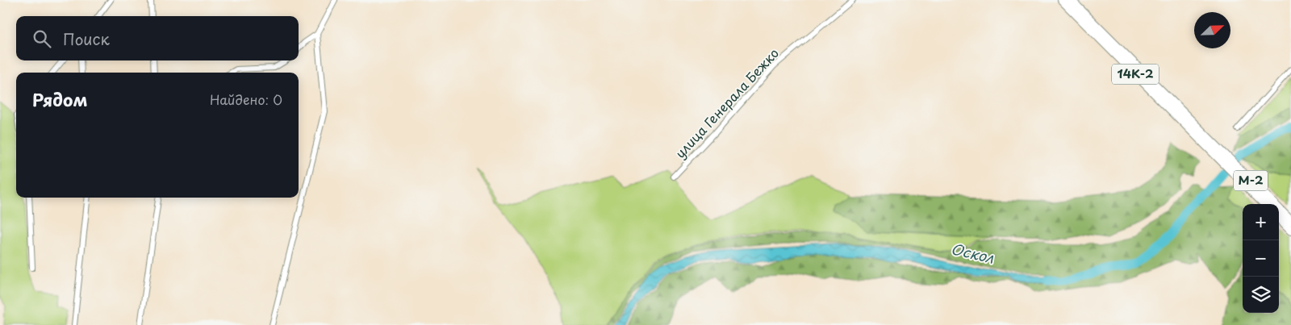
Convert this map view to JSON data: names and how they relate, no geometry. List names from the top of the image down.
{
  "streets": {
    "main road": ["14К-2", "М-2"],
    "street": ["улица Генерала Бежко"]
  },
  "crossings": [
    ["14К-2", "М-2"]
  ],
  "water": ["Оскол"],
  "north": "top right",
  "page": {
    "search": "Поиск",
    "heading": ["Рядом", "Найдено: 0"],
    "map_buttons": ["+", "−"]
  }
}
